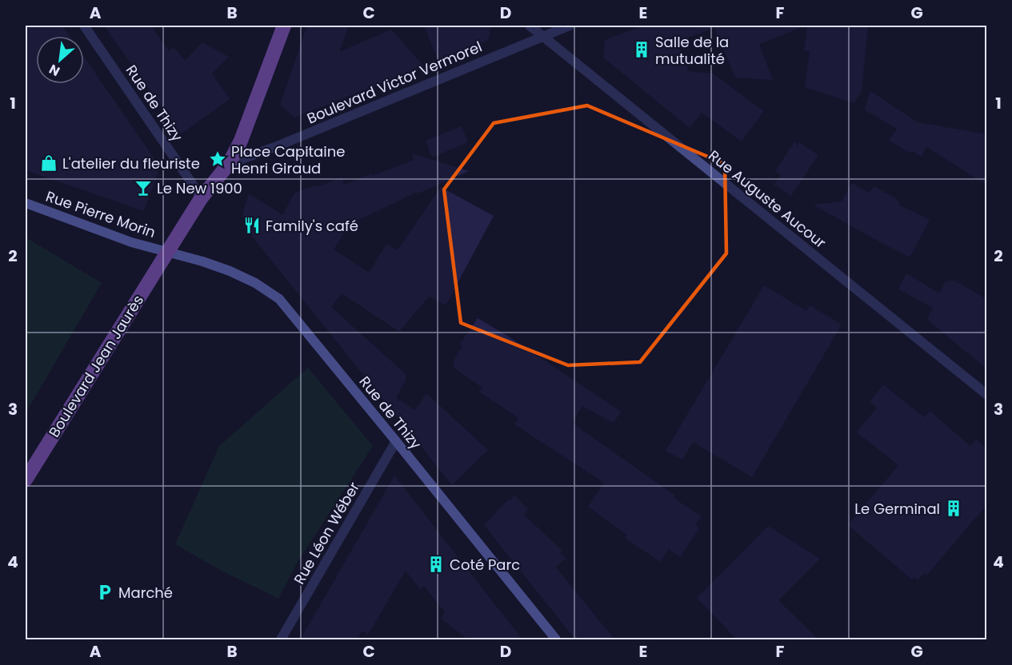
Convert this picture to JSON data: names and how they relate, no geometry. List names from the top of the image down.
{
  "streets": {
    "main road": ["Rue de Thizy", "Rue Pierre Morin", "Boulevard Jean Jaurès"],
    "street": ["Boulevard Victor Vermorel", "Rue Auguste Aucour", "Rue Léon Wéber"]
  },
  "crossings": [
    ["Boulevard Victor Vermorel", "Rue Auguste Aucour"],
    ["Boulevard Victor Vermorel", "Boulevard Jean Jaurès"],
    ["Rue de Thizy", "Rue Pierre Morin"],
    ["Rue de Thizy", "Boulevard Jean Jaurès"],
    ["Rue de Thizy", "Rue Léon Wéber"],
    ["Rue Pierre Morin", "Boulevard Jean Jaurès"]
  ],
  "places": {
    "building": ["Salle de la mutualité", "Le Germinal", "Coté Parc"],
    "place": ["Place Capitaine Henri Giraud"],
    "shop": ["L'atelier du fleuriste"],
    "bar": ["Le New 1900"],
    "restaurant": ["Family's café"],
    "parking": ["Marché"]
  },
  "north": "bottom left",
  "grid": {
    "columns": [
      "A",
      "B",
      "C",
      "D",
      "E",
      "F",
      "G"
    ],
    "rows": [
      "1",
      "2",
      "3",
      "4"
    ]
  }
}
